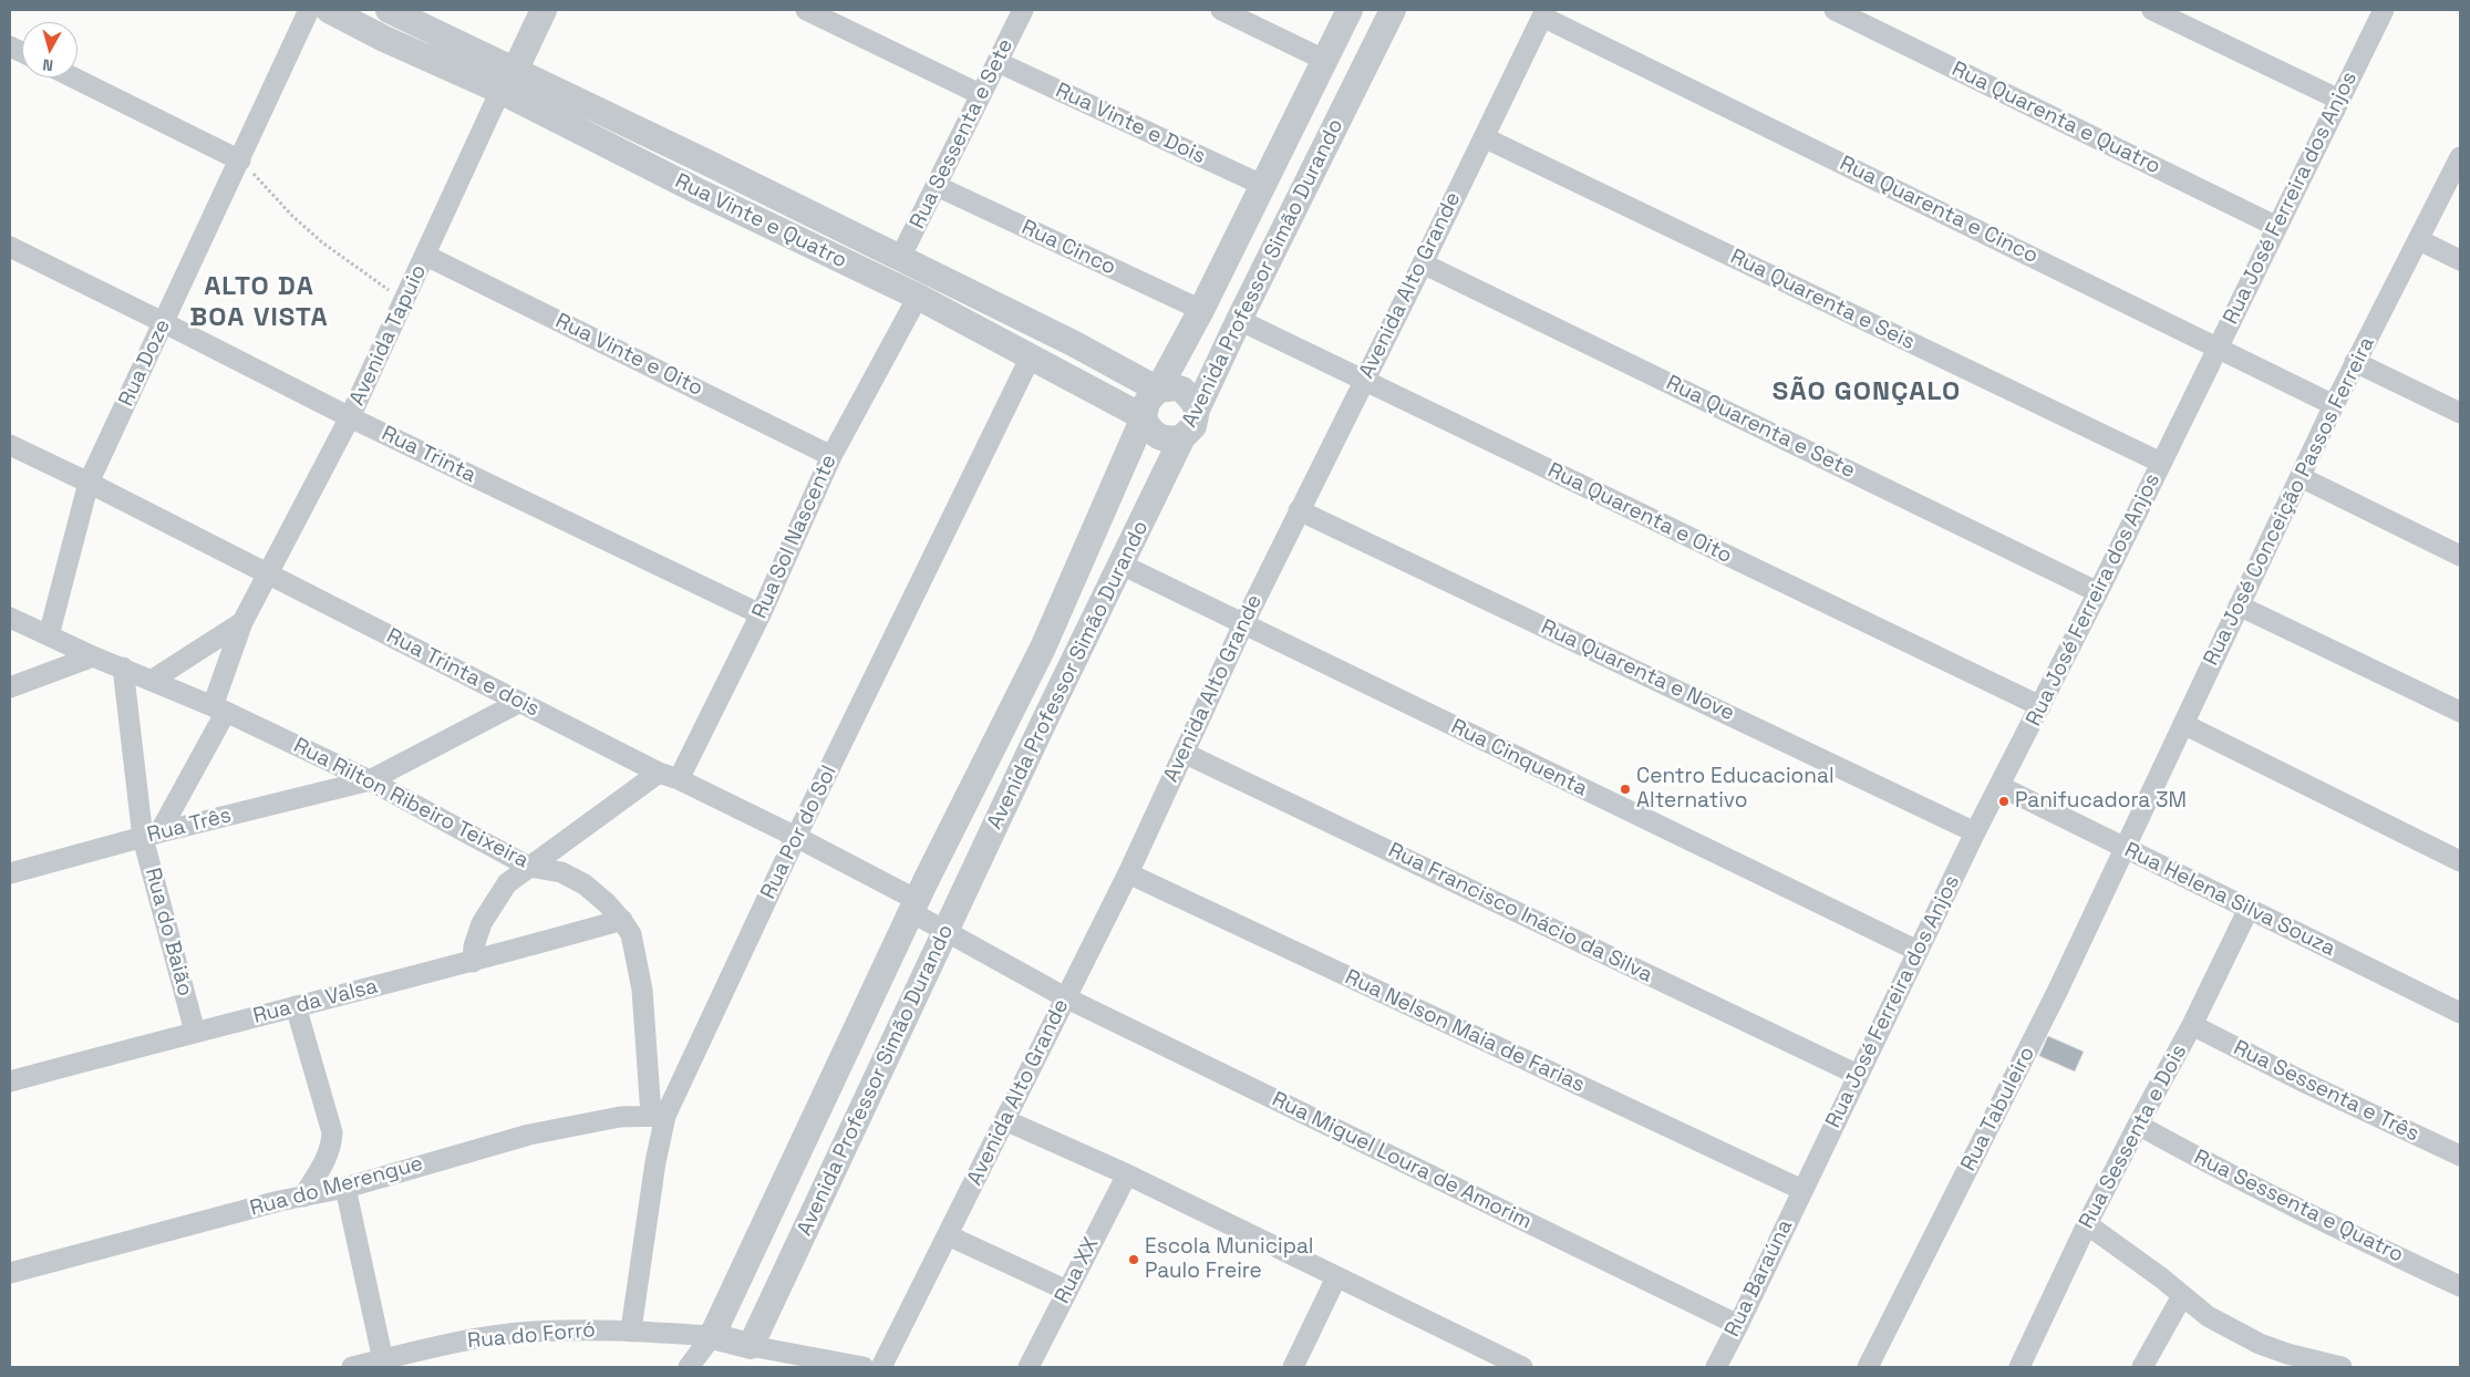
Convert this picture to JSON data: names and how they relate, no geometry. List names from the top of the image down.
{
  "streets": {
    "street": [
      "Rua Quarenta e Quatro",
      "Rua Vinte e Dois",
      "Rua Sessenta e Sete",
      "Rua José Ferreira dos Anjos",
      "Rua Quarenta e Cinco",
      "Rua Vinte e Quatro",
      "Rua Cinco",
      "Avenida Professor Simão Durando",
      "Avenida Alto Grande",
      "Rua Quarenta e Seis",
      "Avenida Tapuio",
      "Rua Vinte e Oito",
      "Rua Doze",
      "Rua Quarenta e Sete",
      "Rua Trinta",
      "Rua José Conceição Passos Ferreira",
      "Rua Quarenta e Oito",
      "Rua Sol Nascente",
      "Rua Quarenta e Nove",
      "Rua Trinta e dois",
      "Rua Cinquenta",
      "Rua Rilton Ribeiro Teixeira",
      "Rua Três",
      "Rua Por do Sol",
      "Rua Helena Silva Souza",
      "Rua Francisco Inácio da Silva",
      "Rua do Baião",
      "Rua da Valsa",
      "Rua Nelson Maia de Farias",
      "Rua Sessenta e Três",
      "Rua Tabuleiro",
      "Rua Sessenta e Dois",
      "Rua Miguel Loura de Amorim",
      "Rua do Merengue",
      "Rua Sessenta e Quatro",
      "Rua XX",
      "Rua Baraúna",
      "Rua do Forró"
    ]
  },
  "crossings": [
    ["Rua Quarenta e Quatro", "Rua José Ferreira dos Anjos"],
    ["Rua Vinte e Dois", "Rua Sessenta e Sete"],
    ["Rua Vinte e Dois", "Avenida Professor Simão Durando"],
    ["Rua Sessenta e Sete", "Rua Vinte e Quatro"],
    ["Rua Sessenta e Sete", "Rua Cinco"],
    ["Rua José Ferreira dos Anjos", "Rua Quarenta e Cinco"],
    ["Rua José Ferreira dos Anjos", "Rua Quarenta e Seis"],
    ["Rua José Ferreira dos Anjos", "Rua Quarenta e Sete"],
    ["Rua José Ferreira dos Anjos", "Rua Quarenta e Oito"],
    ["Rua José Ferreira dos Anjos", "Rua Quarenta e Nove"],
    ["Rua José Ferreira dos Anjos", "Rua Cinquenta"],
    ["Rua José Ferreira dos Anjos", "Rua Helena Silva Souza"],
    ["Rua José Ferreira dos Anjos", "Rua Francisco Inácio da Silva"],
    ["Rua José Ferreira dos Anjos", "Rua Nelson Maia de Farias"],
    ["Rua José Ferreira dos Anjos", "Rua Baraúna"],
    ["Rua Quarenta e Cinco", "Avenida Alto Grande"],
    ["Rua Quarenta e Cinco", "Rua José Conceição Passos Ferreira"],
    ["Rua Vinte e Quatro", "Avenida Professor Simão Durando"],
    ["Rua Vinte e Quatro", "Avenida Tapuio"],
    ["Rua Vinte e Quatro", "Rua Sol Nascente"],
    ["Rua Vinte e Quatro", "Rua Por do Sol"],
    ["Rua Cinco", "Avenida Professor Simão Durando"],
    ["Avenida Professor Simão Durando", "Rua Quarenta e Oito"],
    ["Avenida Professor Simão Durando", "Rua Trinta e dois"],
    ["Avenida Professor Simão Durando", "Rua Cinquenta"],
    ["Avenida Professor Simão Durando", "Rua Miguel Loura de Amorim"],
    ["Avenida Professor Simão Durando", "Rua do Forró"],
    ["Avenida Alto Grande", "Rua Quarenta e Seis"],
    ["Avenida Alto Grande", "Rua Quarenta e Sete"],
    ["Avenida Alto Grande", "Rua Quarenta e Oito"],
    ["Avenida Alto Grande", "Rua Quarenta e Nove"],
    ["Avenida Alto Grande", "Rua Cinquenta"],
    ["Avenida Alto Grande", "Rua Francisco Inácio da Silva"],
    ["Avenida Alto Grande", "Rua Nelson Maia de Farias"],
    ["Avenida Alto Grande", "Rua Miguel Loura de Amorim"],
    ["Avenida Tapuio", "Rua Vinte e Oito"],
    ["Avenida Tapuio", "Rua Trinta"],
    ["Avenida Tapuio", "Rua Trinta e dois"],
    ["Avenida Tapuio", "Rua Rilton Ribeiro Teixeira"],
    ["Avenida Tapuio", "Rua Três"],
    ["Avenida Tapuio", "Rua do Baião"],
    ["Rua Vinte e Oito", "Rua Sol Nascente"],
    ["Rua Doze", "Rua Trinta"],
    ["Rua Doze", "Rua Trinta e dois"],
    ["Rua Doze", "Rua Rilton Ribeiro Teixeira"],
    ["Rua Trinta", "Rua Sol Nascente"],
    ["Rua José Conceição Passos Ferreira", "Rua Helena Silva Souza"],
    ["Rua José Conceição Passos Ferreira", "Rua Tabuleiro"],
    ["Rua Sol Nascente", "Rua Trinta e dois"],
    ["Rua Trinta e dois", "Rua Três"],
    ["Rua Trinta e dois", "Rua Por do Sol"],
    ["Rua Trinta e dois", "Rua Miguel Loura de Amorim"],
    ["Rua Rilton Ribeiro Teixeira", "Rua Três"],
    ["Rua Rilton Ribeiro Teixeira", "Rua Por do Sol"],
    ["Rua Rilton Ribeiro Teixeira", "Rua do Baião"],
    ["Rua Rilton Ribeiro Teixeira", "Rua da Valsa"],
    ["Rua Rilton Ribeiro Teixeira", "Rua do Merengue"],
    ["Rua Três", "Rua do Baião"],
    ["Rua Por do Sol", "Rua do Merengue"],
    ["Rua Por do Sol", "Rua do Forró"],
    ["Rua Helena Silva Souza", "Rua Tabuleiro"],
    ["Rua Helena Silva Souza", "Rua Sessenta e Dois"],
    ["Rua do Baião", "Rua da Valsa"],
    ["Rua Nelson Maia de Farias", "Rua Baraúna"],
    ["Rua Sessenta e Três", "Rua Sessenta e Dois"],
    ["Rua Sessenta e Dois", "Rua Sessenta e Quatro"],
    ["Rua Miguel Loura de Amorim", "Rua Baraúna"]
  ],
  "districts": ["ALTO DA BOA VISTA", "SÃO GONÇALO"],
  "places": ["Centro Educacional Alternativo", "Panifucadora 3M", "Escola Municipal Paulo Freire"],
  "north": "bottom"
}
